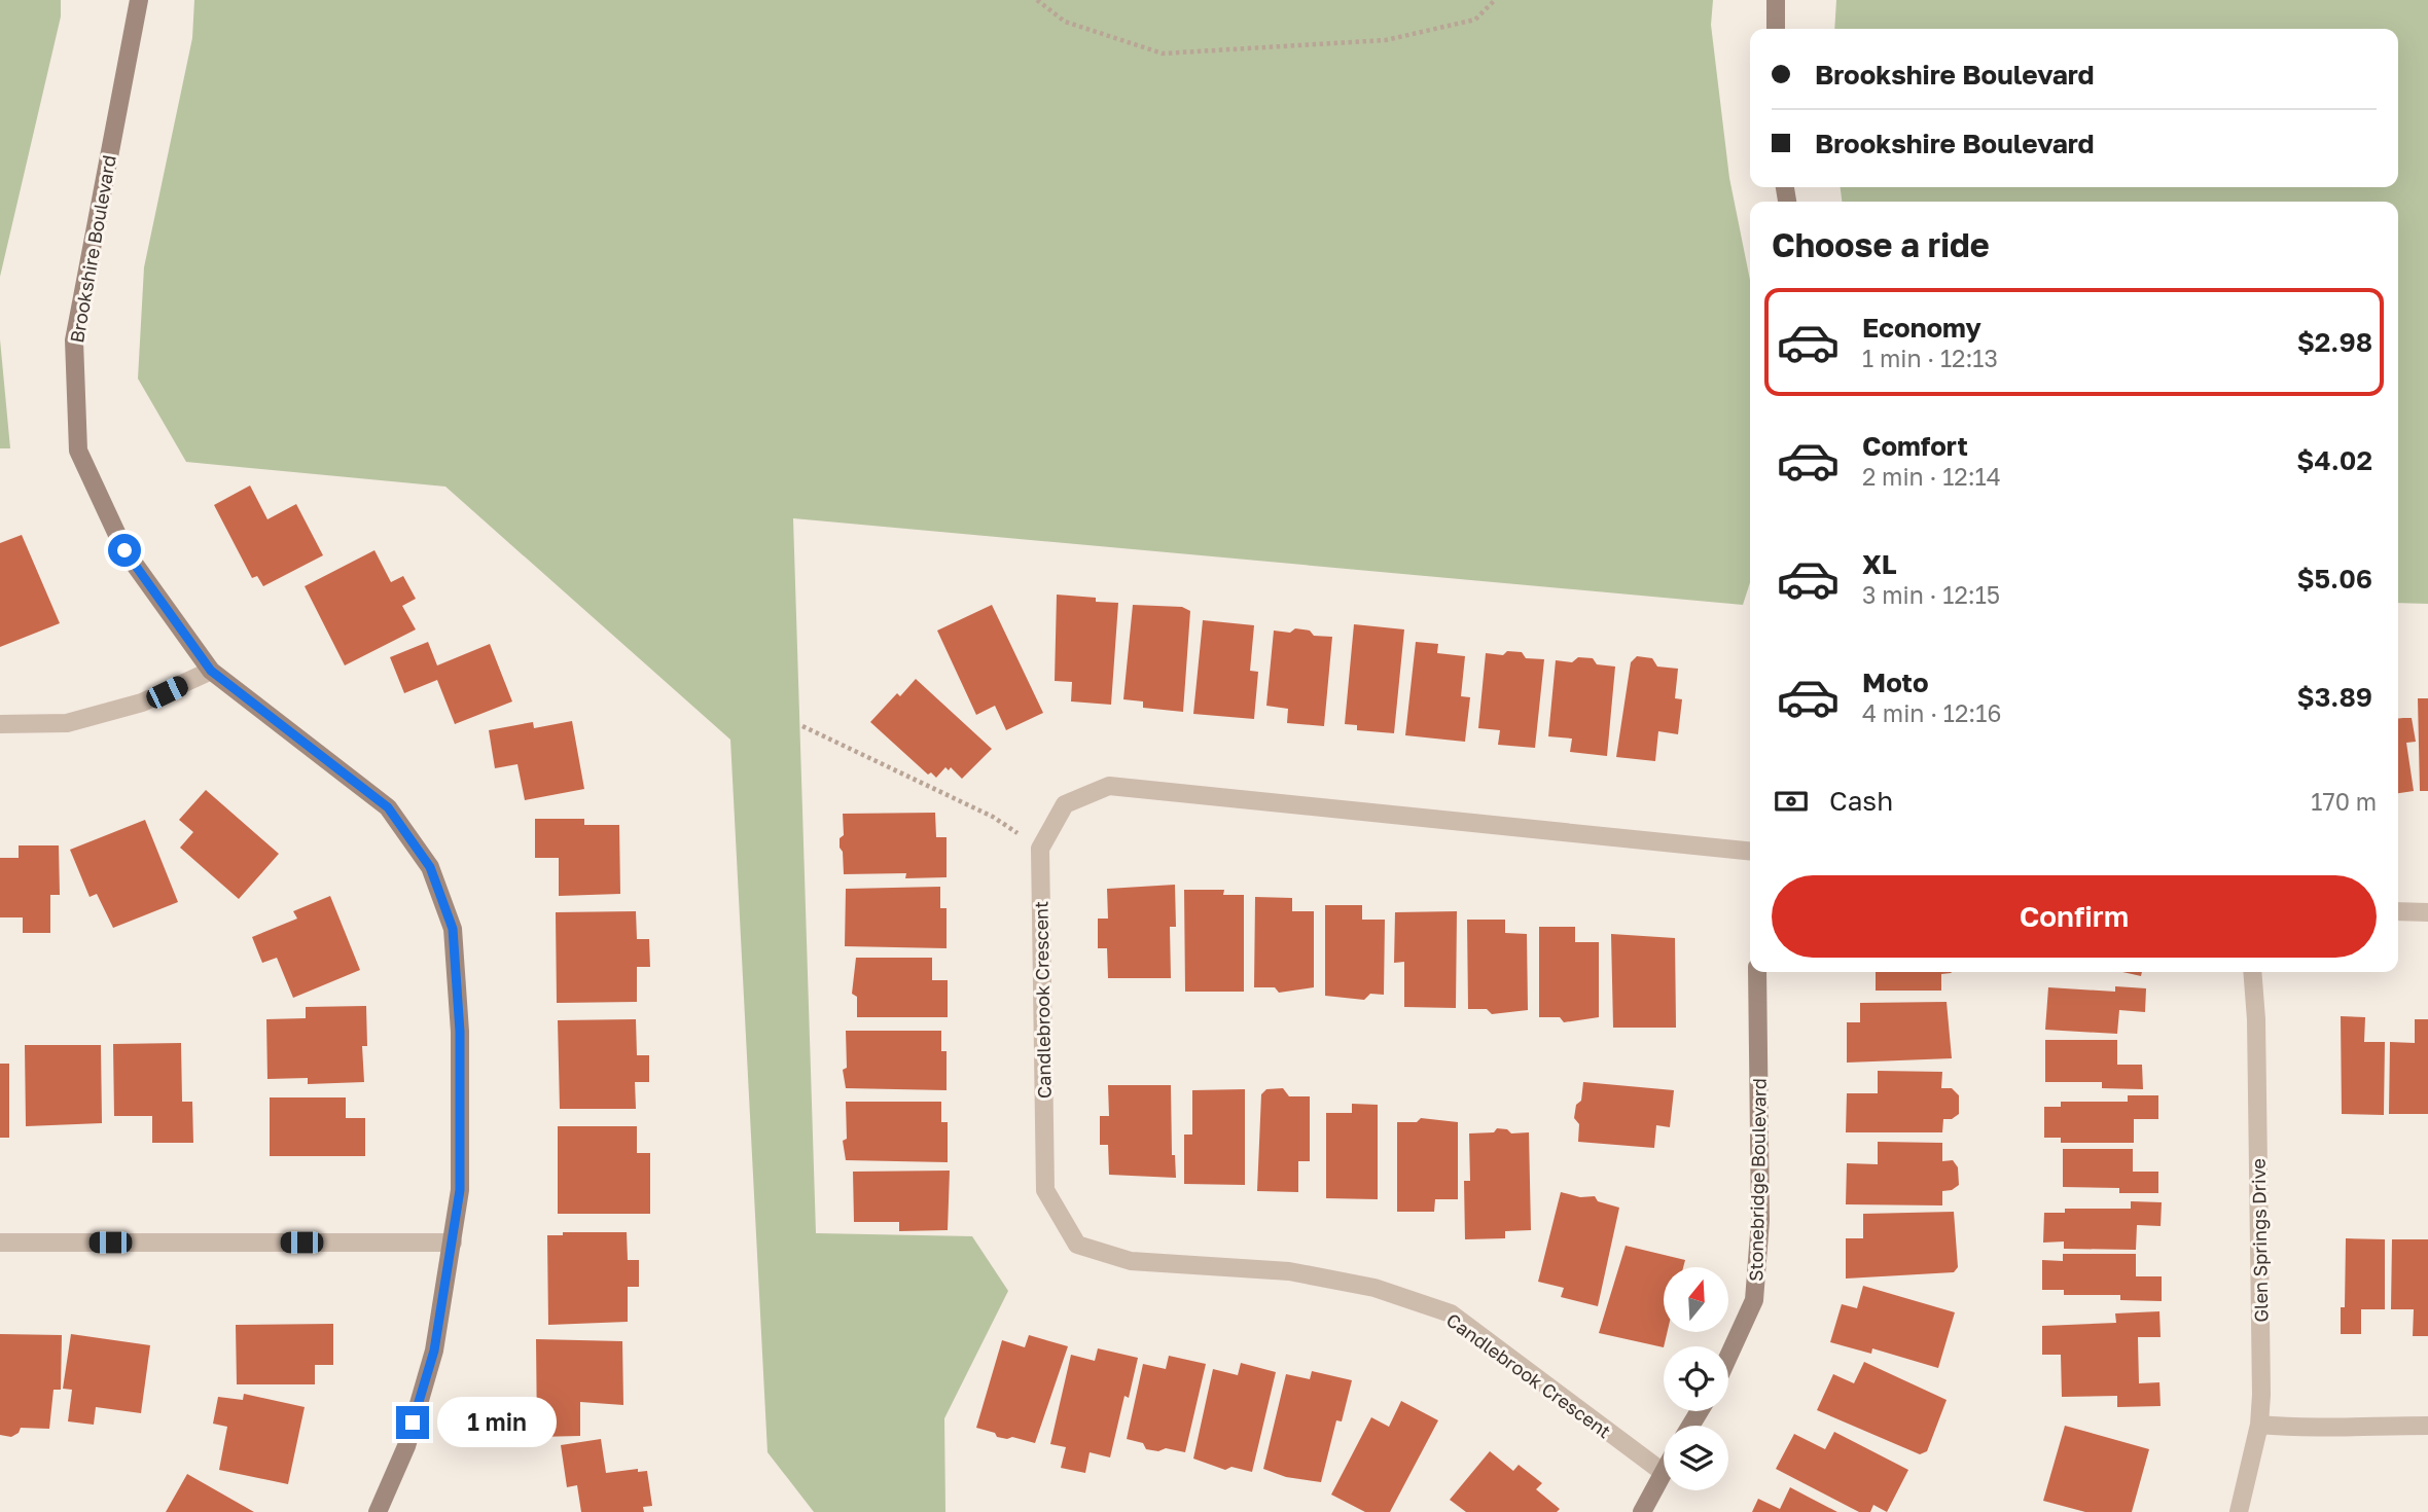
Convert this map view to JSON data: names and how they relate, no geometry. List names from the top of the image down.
{
  "streets": {
    "street": [
      "Brookshire Boulevard",
      "Candlebrook Crescent",
      "Stonebridge Boulevard",
      "Glen Springs Drive"
    ]
  },
  "north": "top",
  "page": {
    "banner": ["Brookshire Boulevard", "Brookshire Boulevard"],
    "heading": "Choose a ride",
    "list": [
      {
        "name": "Economy",
        "note": "1 min · 12:13",
        "value": "$2.98"
      },
      {
        "name": "Comfort",
        "note": "2 min · 12:14",
        "value": "$4.02"
      },
      {
        "name": "XL",
        "note": "3 min · 12:15",
        "value": "$5.06"
      },
      {
        "name": "Moto",
        "note": "4 min · 12:16",
        "value": "$3.89"
      }
    ],
    "pay": ["Cash", "170 m"],
    "buttons": "Confirm",
    "bubble": "1 min"
  }
}
